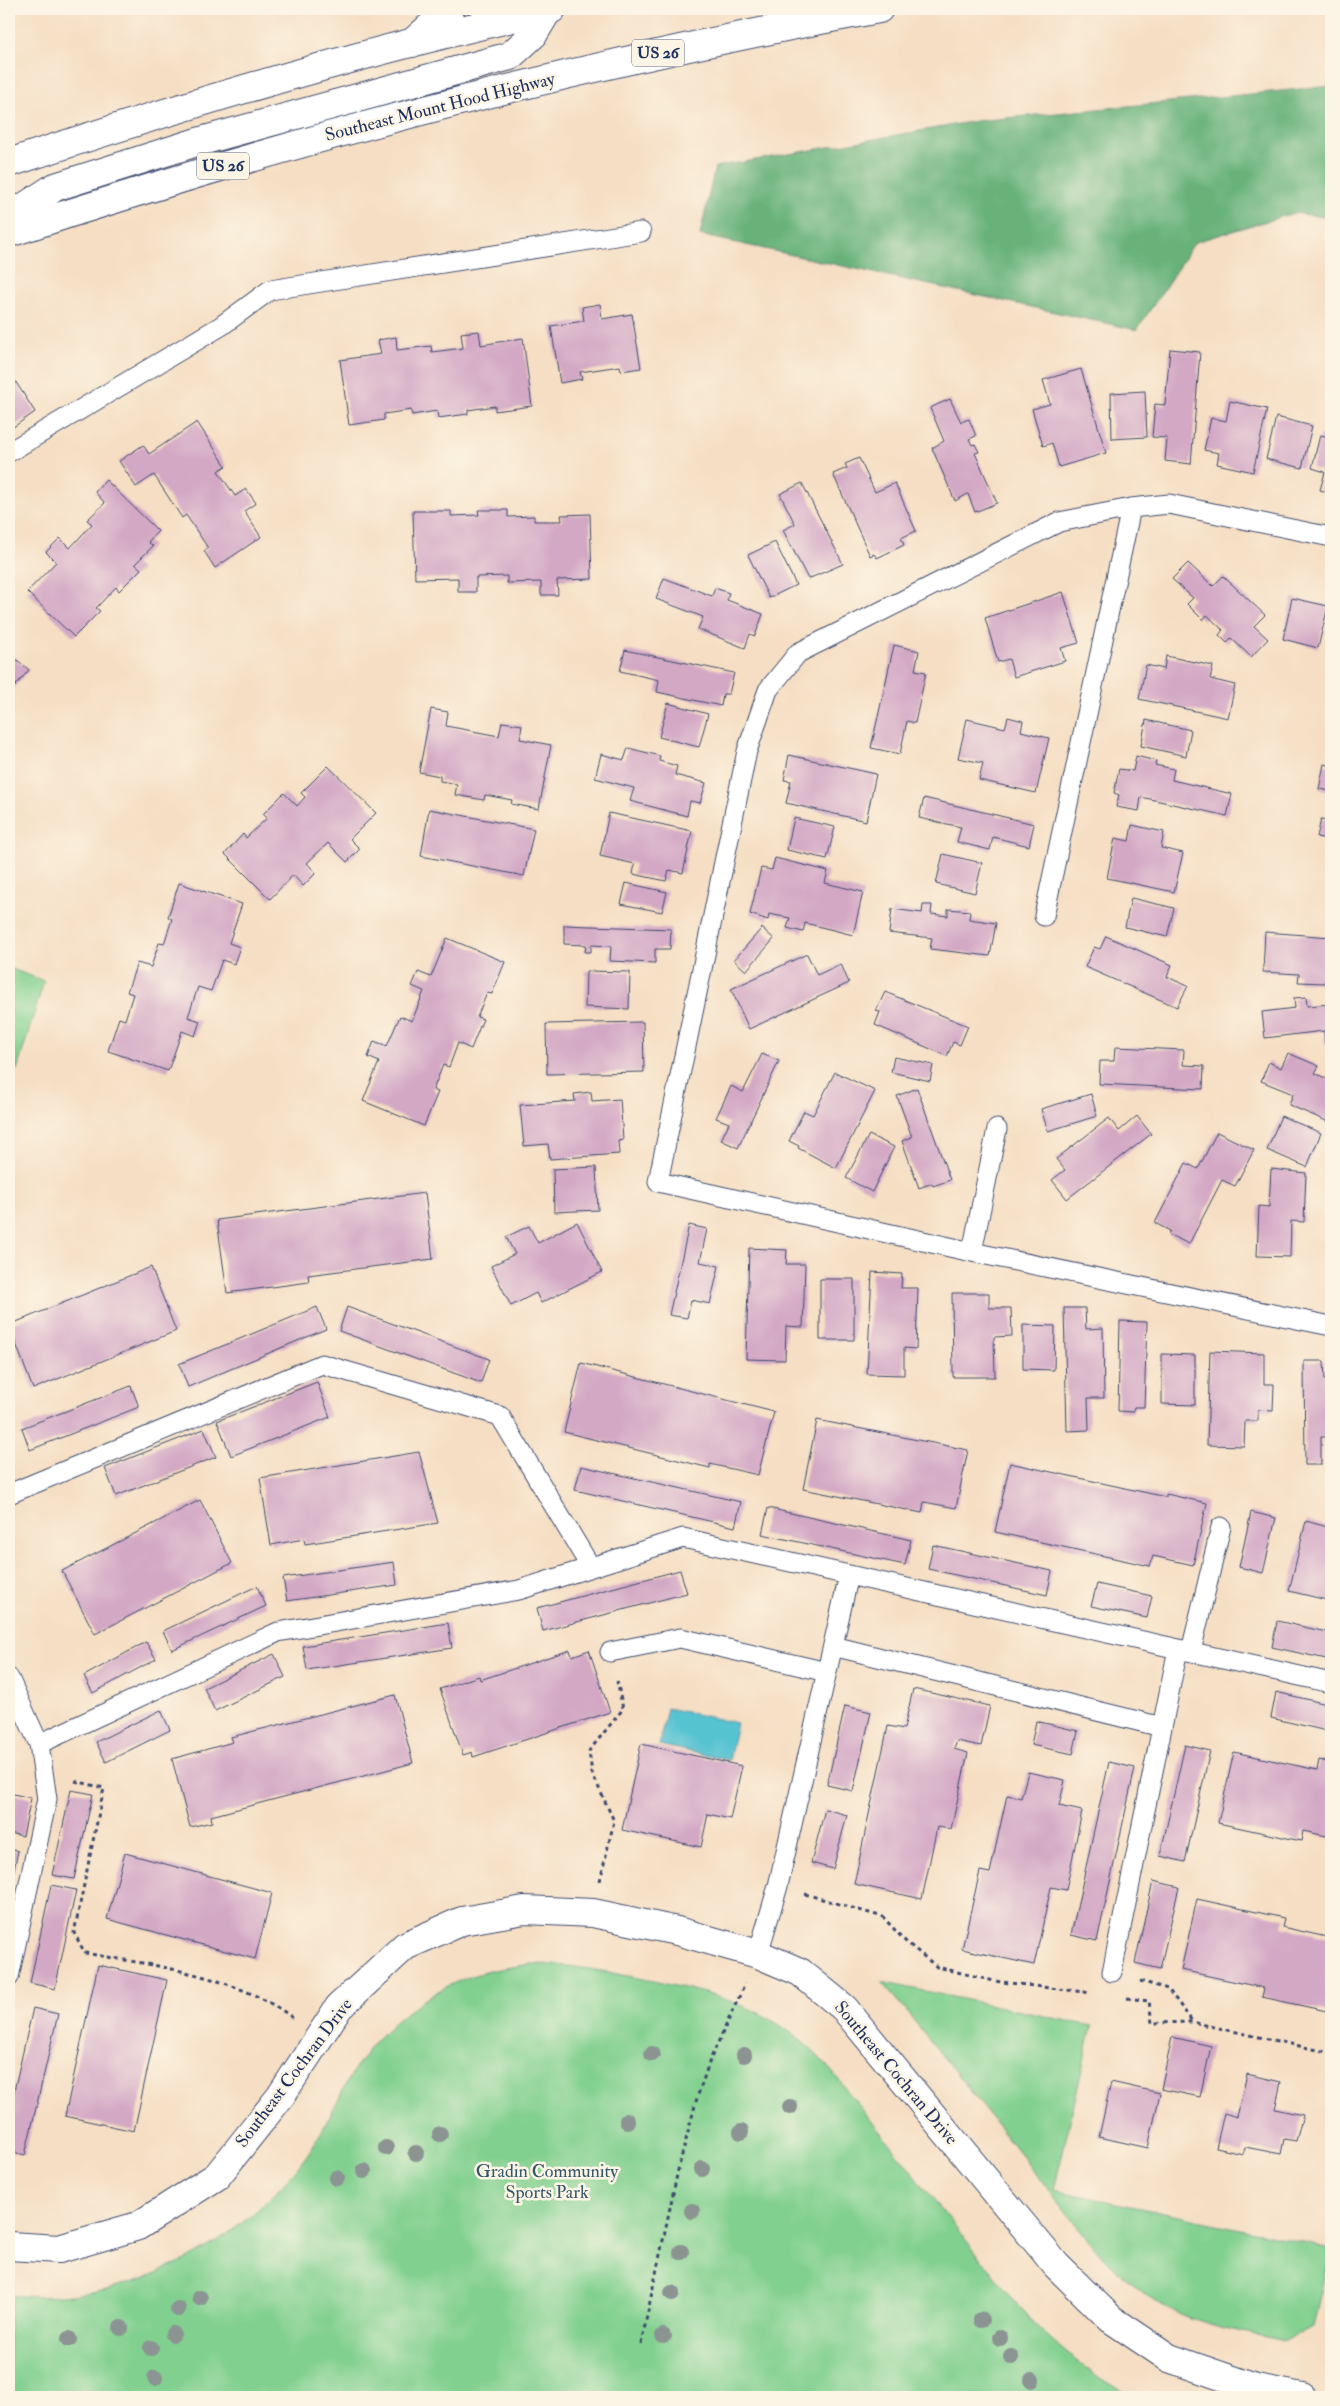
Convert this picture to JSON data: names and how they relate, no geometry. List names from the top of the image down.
{
  "streets": {
    "main road": ["US 26", "Southeast Mount Hood Highway", "Southeast Cochran Drive"]
  },
  "parks": ["Gradin Community Sports Park"]
}
